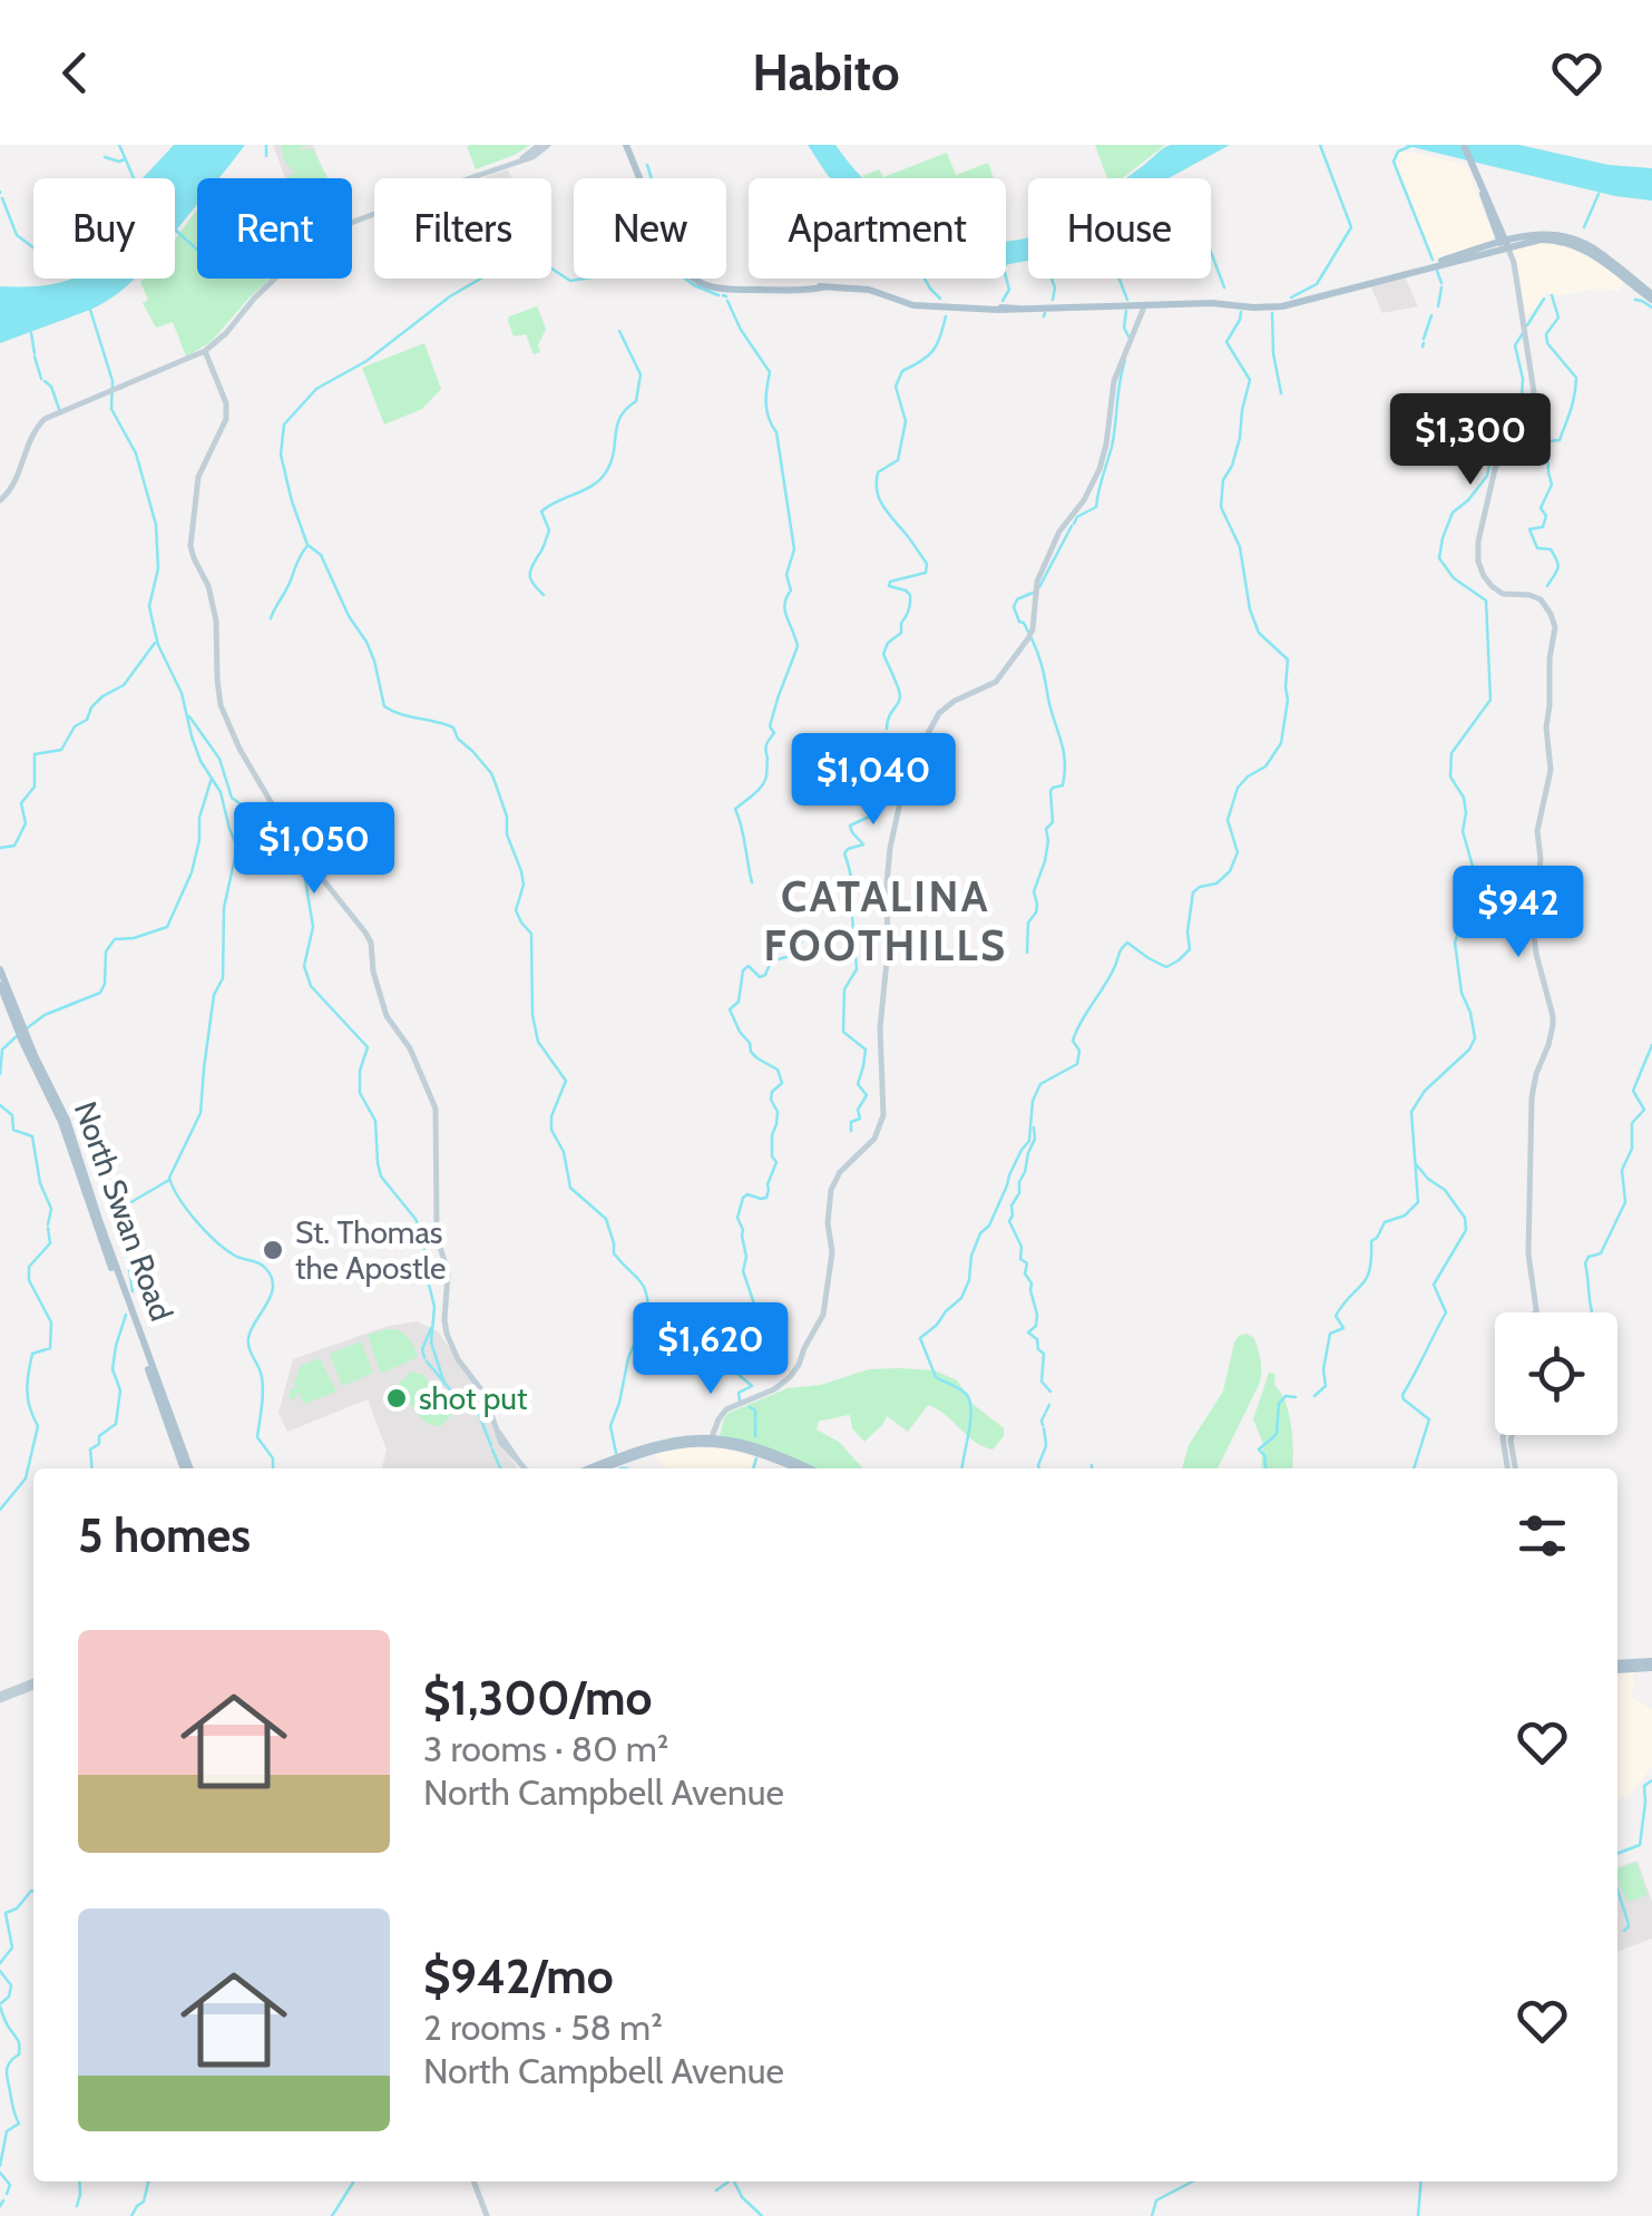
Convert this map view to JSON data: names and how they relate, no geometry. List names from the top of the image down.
{
  "streets": {
    "main road": ["North Swan Road"]
  },
  "districts": ["CATALINA FOOTHILLS"],
  "places": ["St. Thomas the Apostle", "shot put"],
  "page": {
    "header": "Habito",
    "chip": [
      "Buy",
      "Rent",
      "Filters",
      "New",
      "Apartment",
      "House"
    ],
    "price": [
      "$1,300",
      "$1,040",
      "$1,050",
      "$942",
      "$1,620"
    ],
    "heading": "5 homes",
    "list": [
      {
        "name": "$1,300/mo",
        "note": "3 rooms · 80 m² · North Campbell Avenue"
      },
      {
        "name": "$942/mo",
        "note": "2 rooms · 58 m² · North Campbell Avenue"
      }
    ]
  }
}
